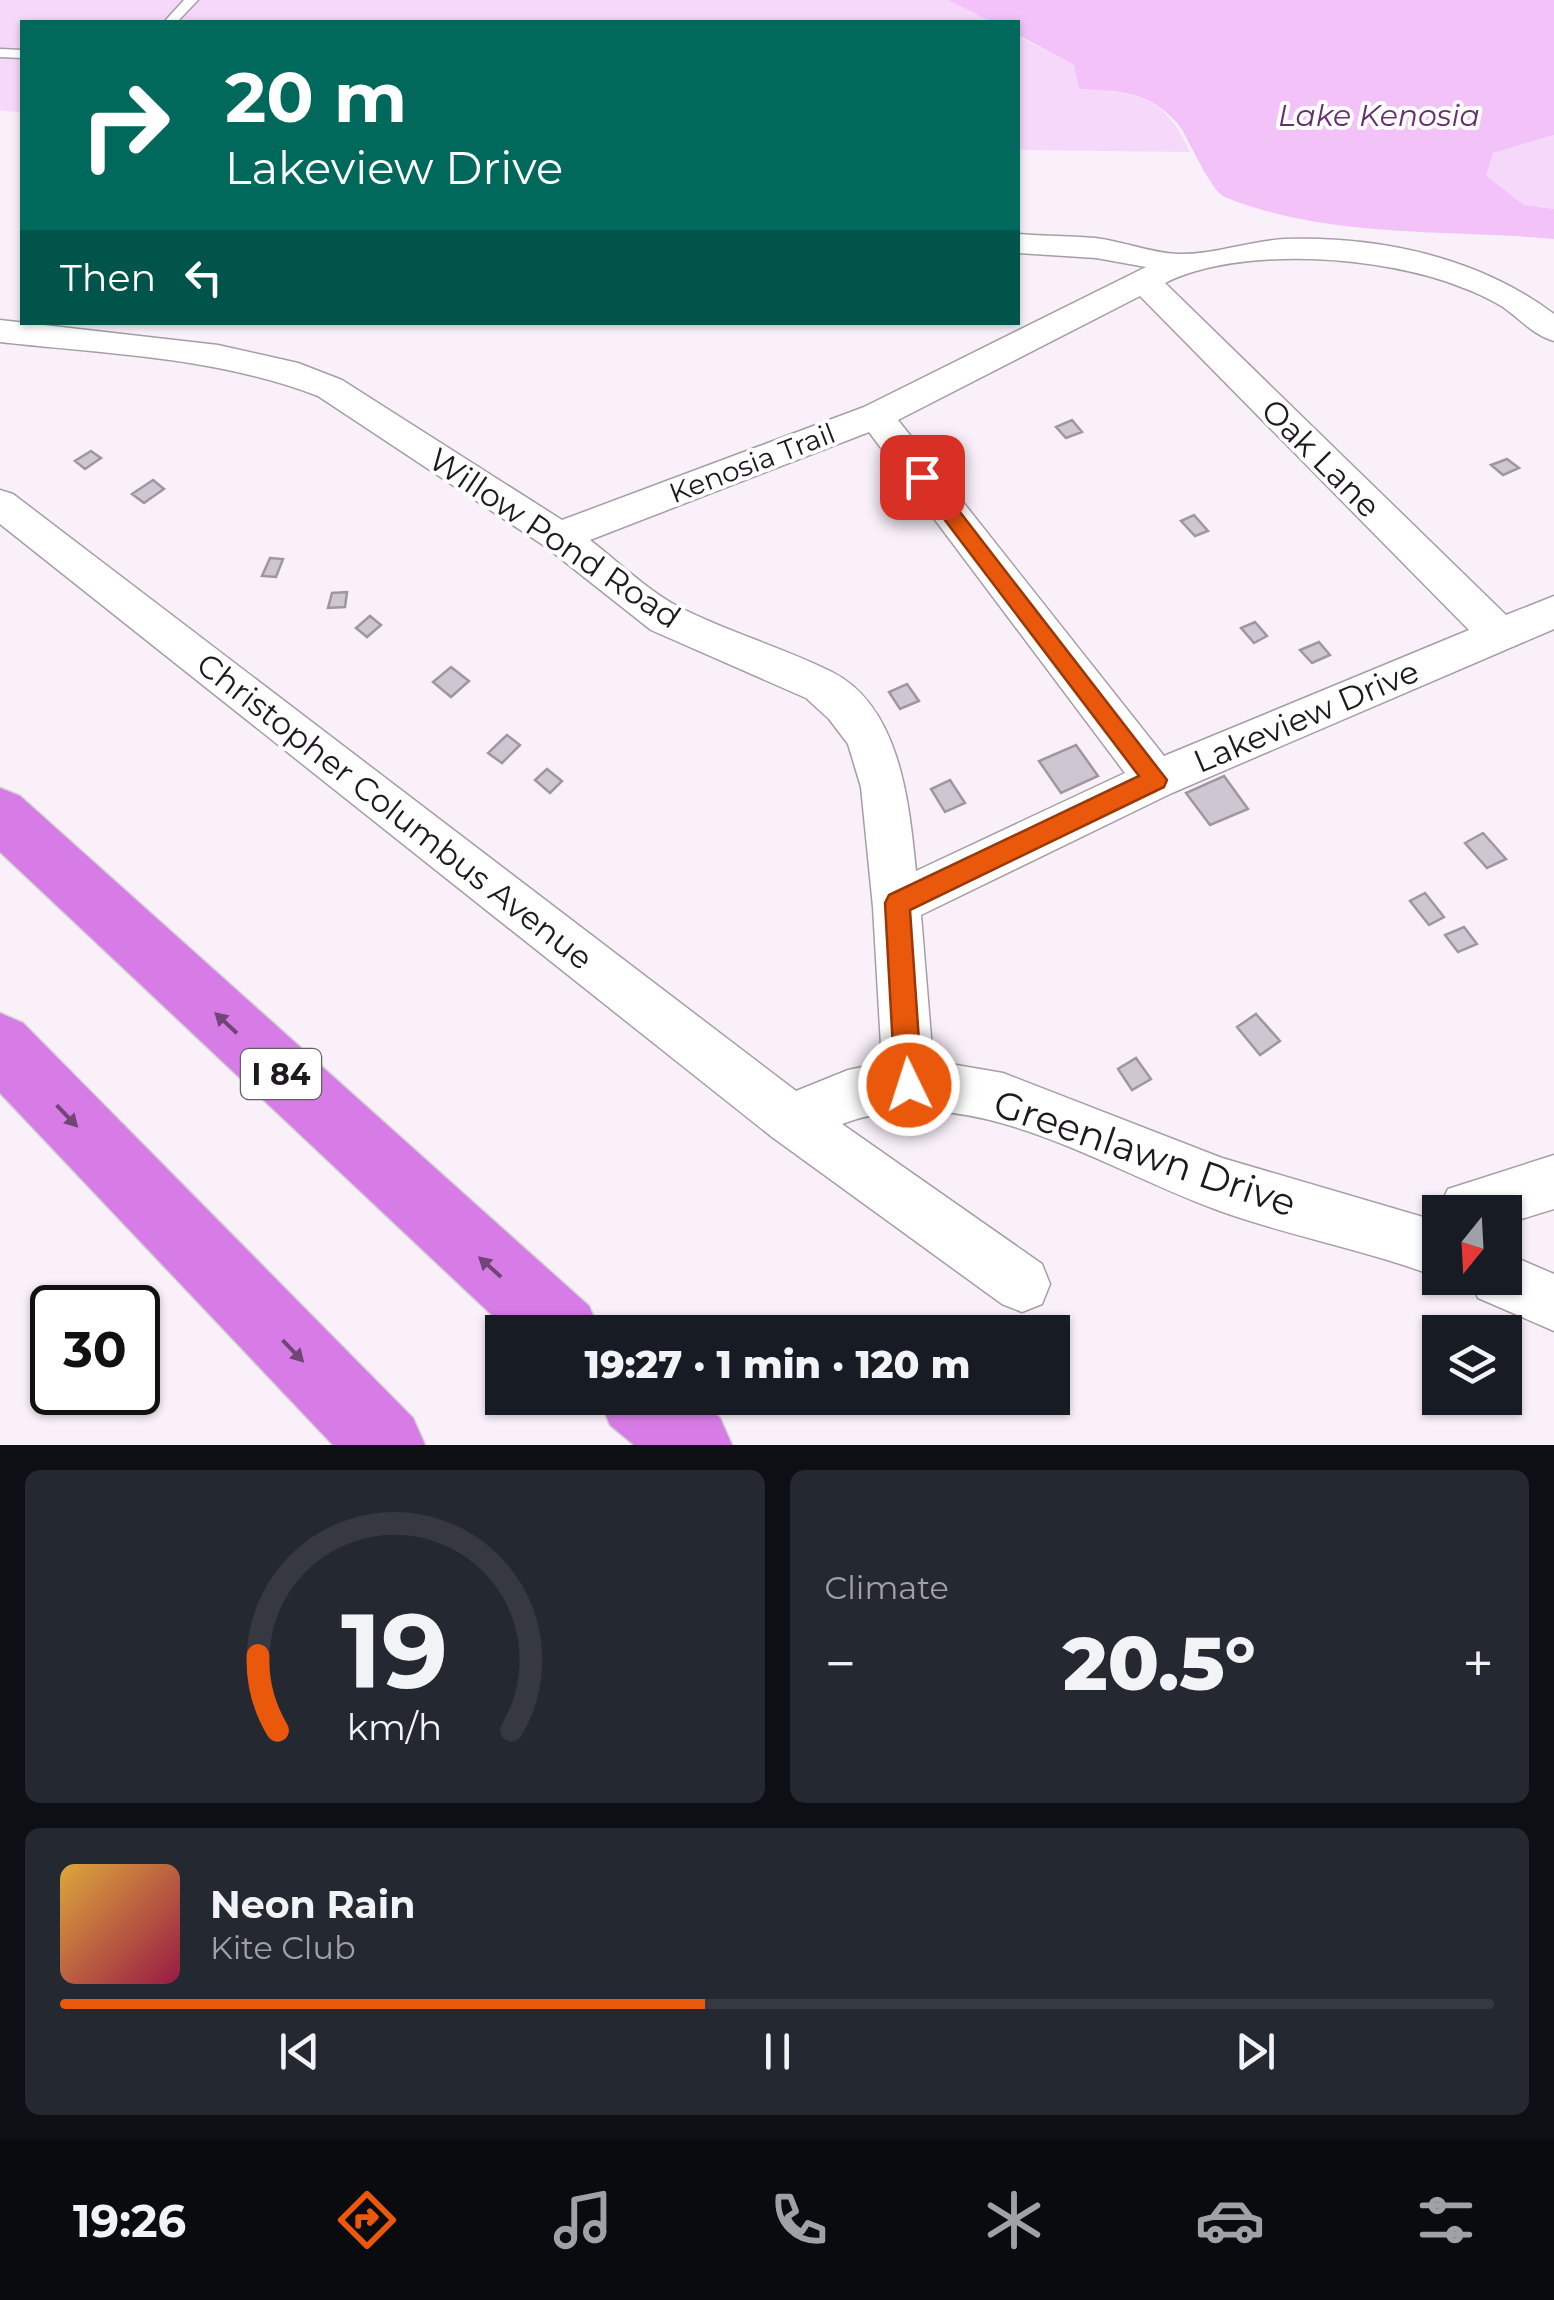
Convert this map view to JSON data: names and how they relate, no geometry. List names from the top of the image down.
{
  "streets": {
    "highway": ["I 84"],
    "street": [
      "Oak Lane",
      "Kenosia Trail",
      "Willow Pond Road",
      "Lakeview Drive",
      "Christopher Columbus Avenue",
      "Greenlawn Drive"
    ]
  },
  "crossings": [
    ["Oak Lane", "Kenosia Trail"],
    ["Oak Lane", "Lakeview Drive"],
    ["Kenosia Trail", "Willow Pond Road"],
    ["Willow Pond Road", "Lakeview Drive"],
    ["Willow Pond Road", "Greenlawn Drive"],
    ["Christopher Columbus Avenue", "Greenlawn Drive"]
  ],
  "water": ["Lake Kenosia"],
  "north": "bottom",
  "page": {
    "turn": ["20 m", "Lakeview Drive"],
    "then": "Then",
    "limit": "30",
    "trip": "19:27 · 1 min · 120 m",
    "tile": "Climate",
    "heat": ["−", "20.5°", "+"],
    "song": ["Neon Rain", "Kite Club"],
    "tabs": "19:26",
    "gauge": ["19", "km/h"]
  }
}
